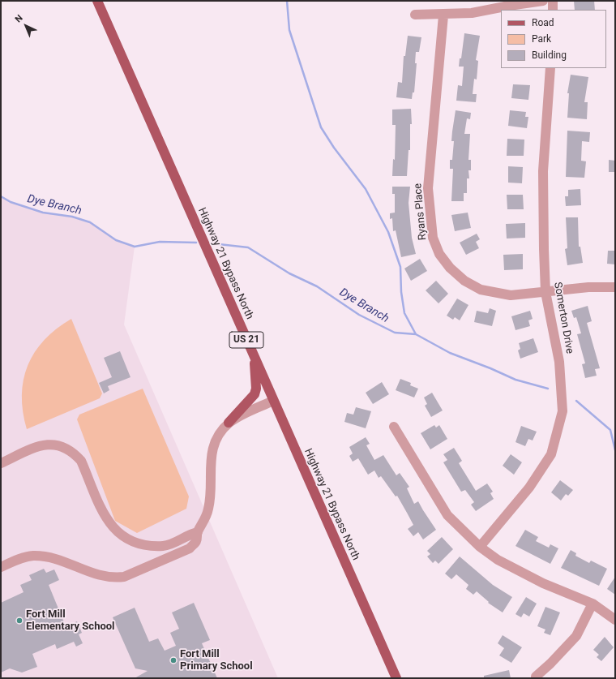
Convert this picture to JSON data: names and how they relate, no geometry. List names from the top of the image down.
{
  "streets": {
    "main road": ["Highway 21 Bypass North", "US 21"],
    "street": ["Ryans Place", "Somerton Drive"]
  },
  "crossings": [
    ["Ryans Place", "Somerton Drive"]
  ],
  "water": ["Dye Branch"],
  "places": ["Fort Mill Elementary School", "Fort Mill Primary School"],
  "legend": ["Road", "Park", "Building"],
  "north": "top left"
}
